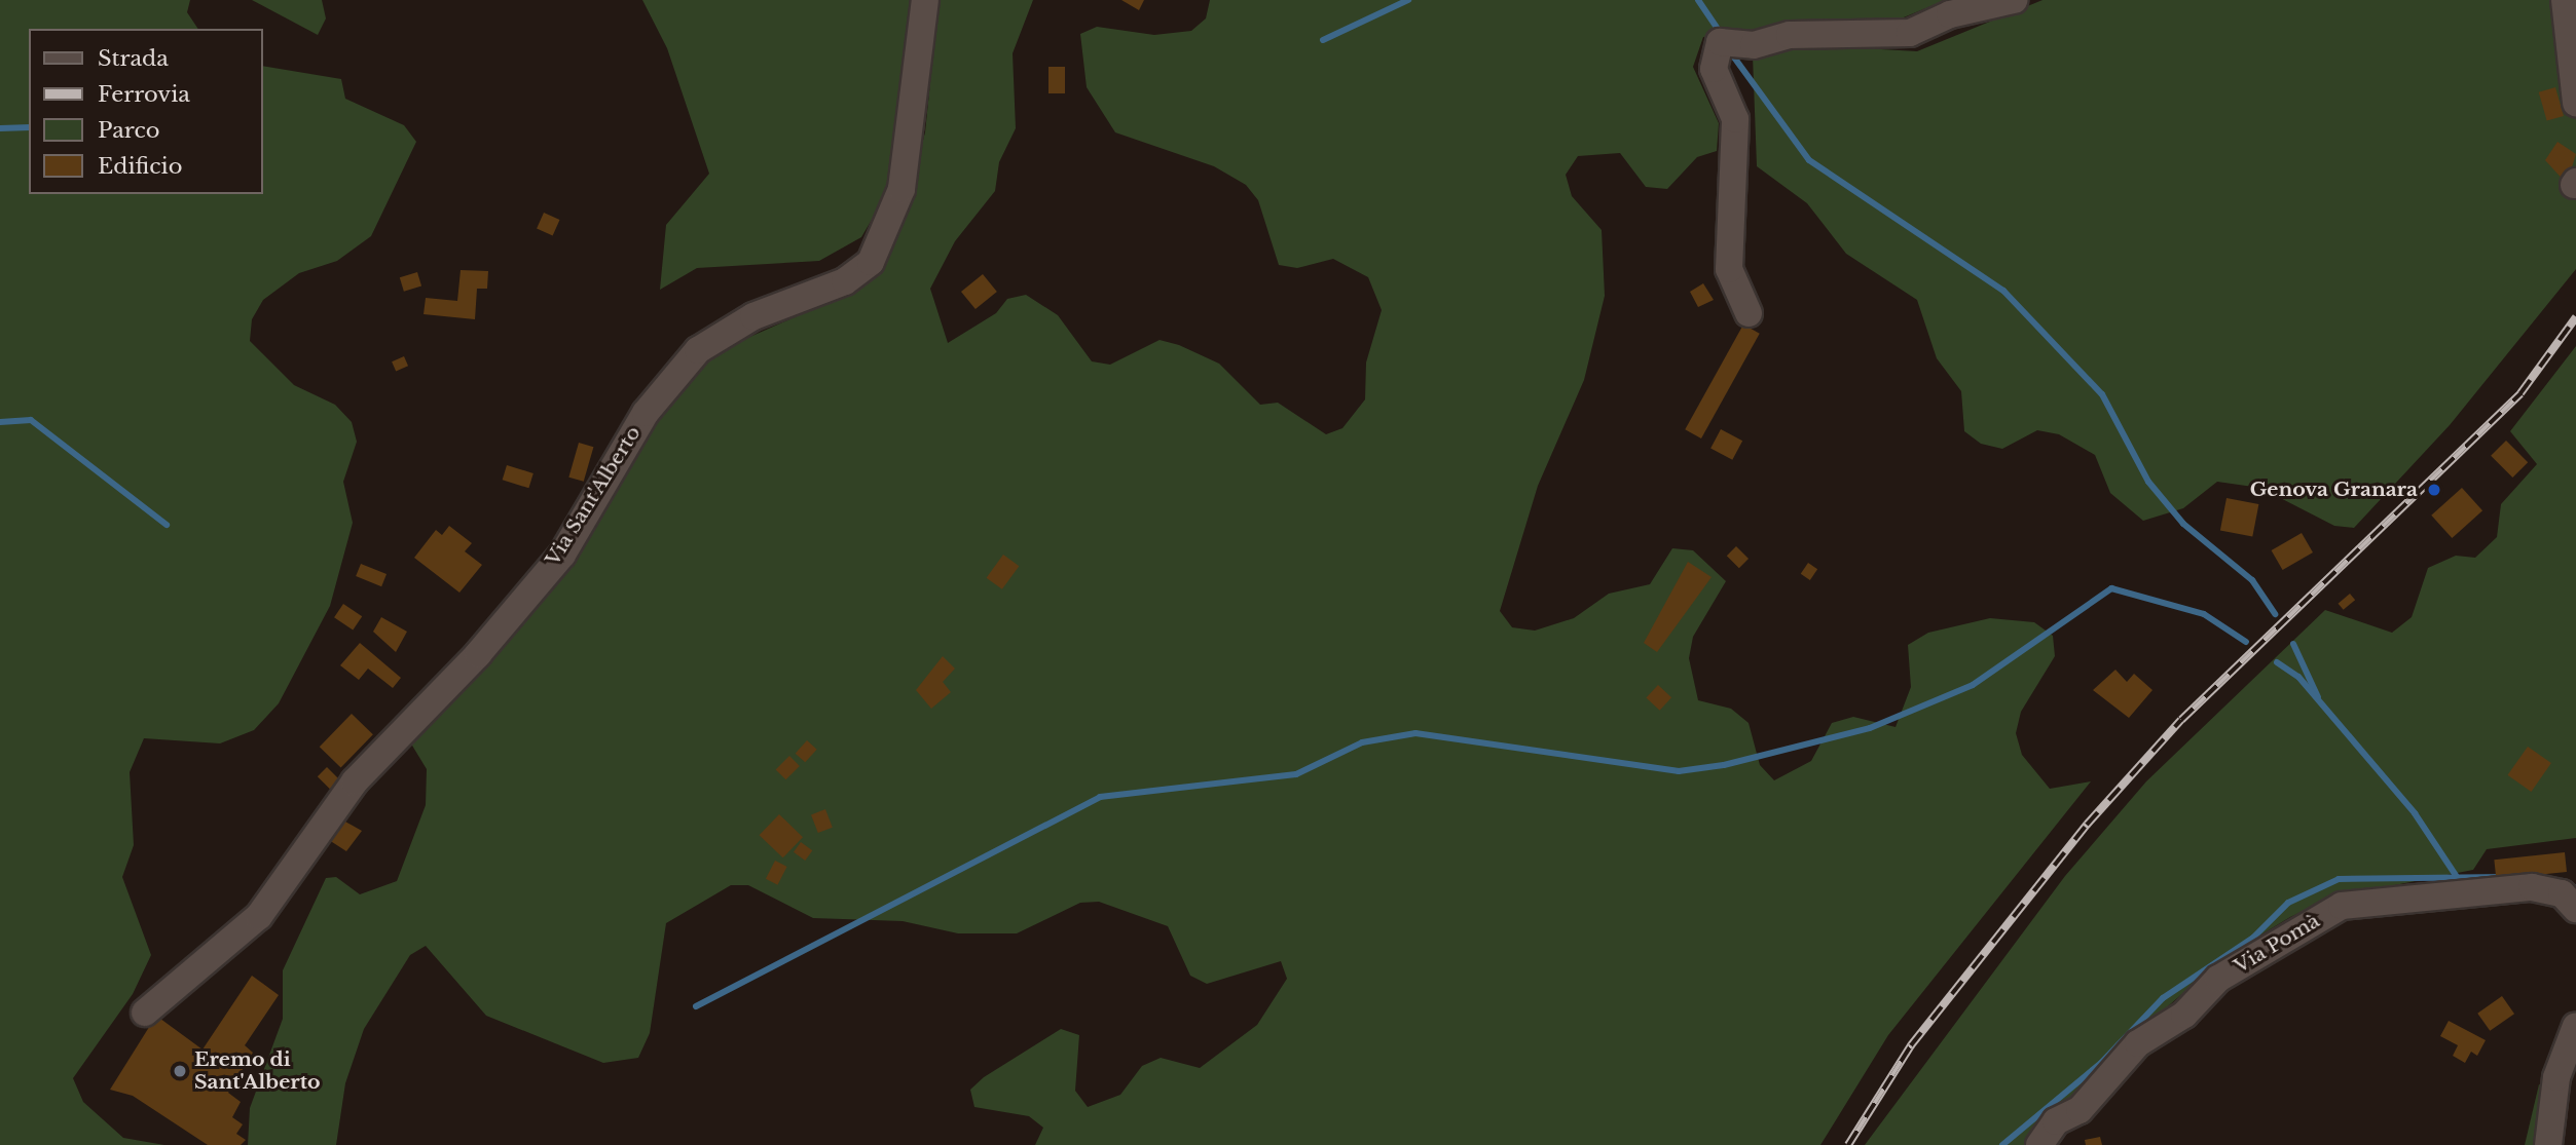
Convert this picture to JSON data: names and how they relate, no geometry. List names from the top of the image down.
{
  "streets": {
    "street": ["Via Sant'Alberto", "Via Pomà"]
  },
  "places": ["Genova Granara", "Eremo di Sant'Alberto"],
  "legend": [
    "Strada",
    "Ferrovia",
    "Parco",
    "Edificio"
  ]
}
